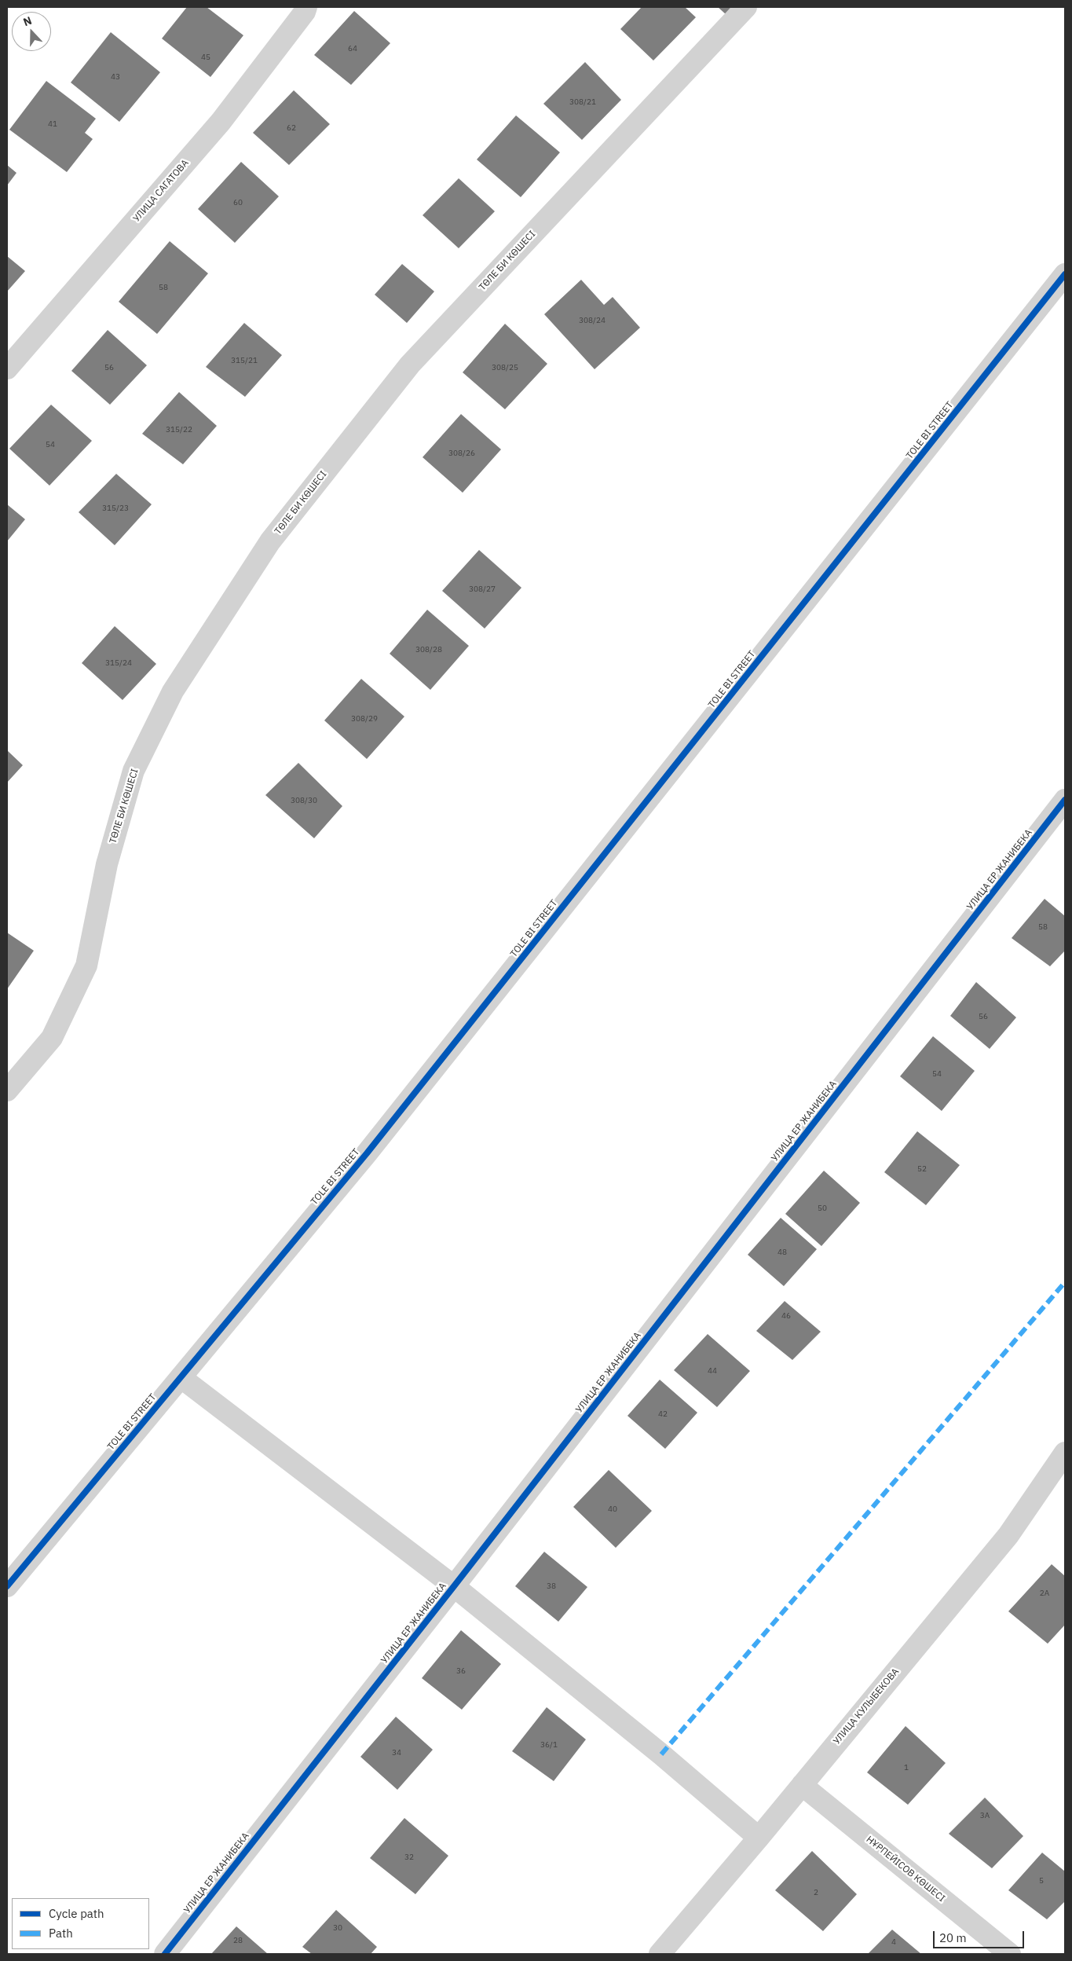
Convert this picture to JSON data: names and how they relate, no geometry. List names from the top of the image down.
{
  "streets": {
    "street": [
      "УЛИЦА САГАТОВА",
      "ТӨЛЕ БИ КӨШЕСІ",
      "TOLE BI STREET",
      "УЛИЦА ЕР ЖАНИБЕКА",
      "УЛИЦА КУЛЫБЕКОВА",
      "НҰРПЕЙІСОВ КӨШЕСІ"
    ]
  },
  "crossings": [
    ["УЛИЦА КУЛЫБЕКОВА", "НҰРПЕЙІСОВ КӨШЕСІ"]
  ],
  "house_numbers": [
    "64",
    "45",
    "43",
    "308/21",
    "41",
    "62",
    "60",
    "58",
    "308/24",
    "315/21",
    "56",
    "308/25",
    "315/22",
    "54",
    "308/26",
    "315/23",
    "308/27",
    "308/28",
    "315/24",
    "308/29",
    "308/30",
    "58",
    "56",
    "54",
    "52",
    "50",
    "48",
    "46",
    "44",
    "42",
    "40",
    "38",
    "2А",
    "36",
    "36/1",
    "34",
    "1",
    "3А",
    "32",
    "5",
    "2",
    "30",
    "28",
    "4"
  ],
  "legend": ["Cycle path", "Path"],
  "scale_bar": "20 m",
  "north": "top"
}
